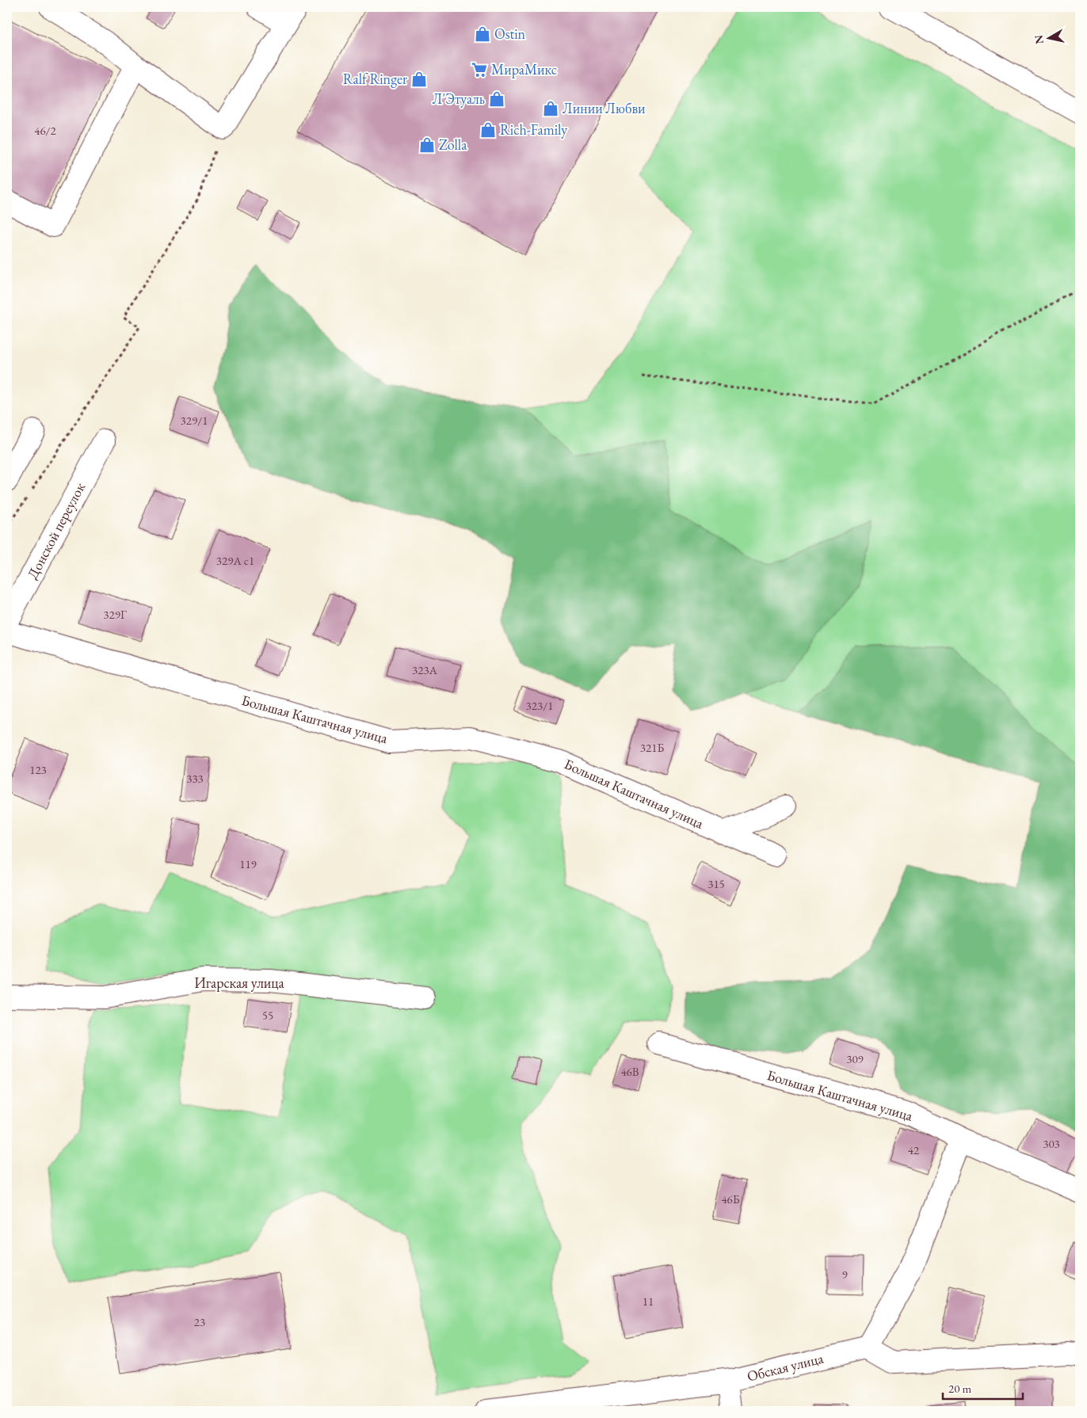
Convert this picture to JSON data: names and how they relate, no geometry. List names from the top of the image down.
{
  "streets": {
    "street": [
      "Донской переулок",
      "Большая Каштачная улица",
      "Игарская улица",
      "Обская улица"
    ]
  },
  "places": {
    "shop": [
      "Ostin",
      "Ralf Ringer",
      "Л'Этуаль",
      "Линии Любви",
      "Rich-Family",
      "Zolla"
    ],
    "supermarket": ["МираМикс"]
  },
  "house_numbers": [
    "46/2",
    "329/1",
    "329А с1",
    "329Г",
    "323А",
    "323/1",
    "321Б",
    "123",
    "333",
    "119",
    "315",
    "55",
    "309",
    "46В",
    "303",
    "42",
    "46Б",
    "9",
    "11",
    "23"
  ],
  "scale_bar": "20 m",
  "north": "left"
}
